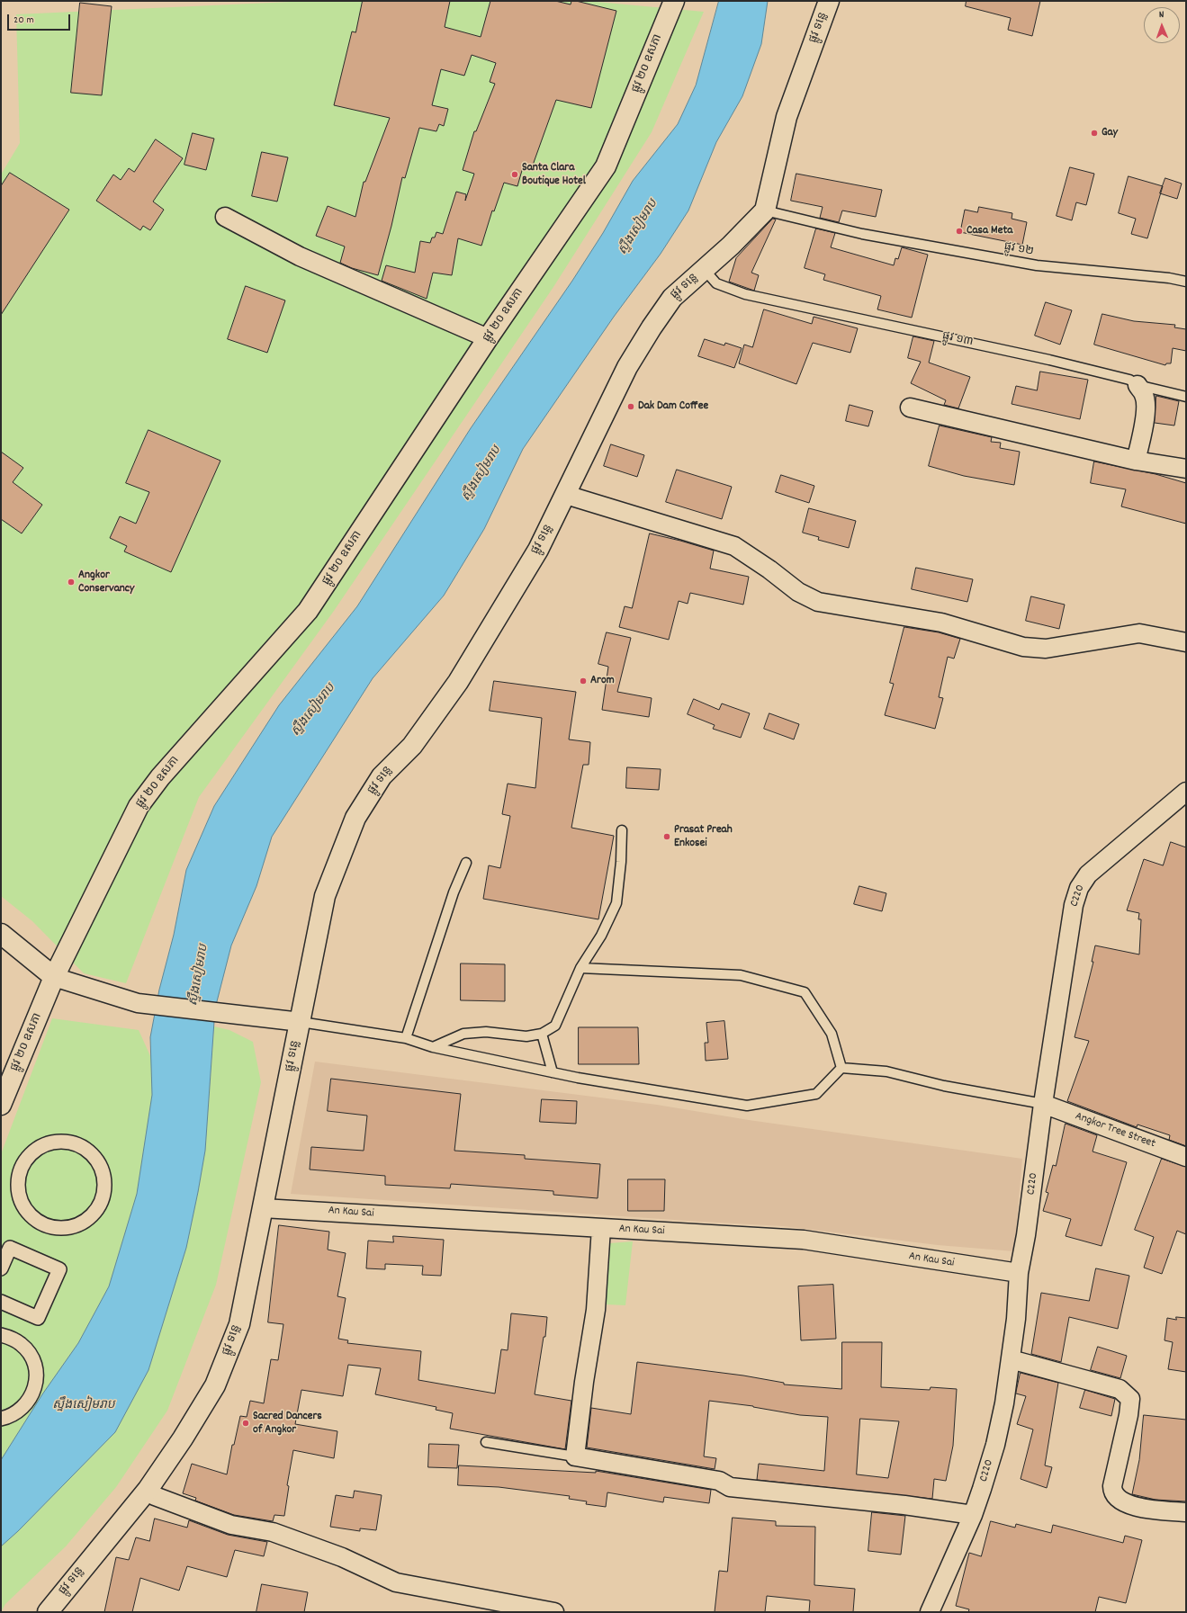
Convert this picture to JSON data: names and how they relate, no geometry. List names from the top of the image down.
{
  "streets": {
    "street": [
      "ផ្លូវ ទន្លេ",
      "ផ្លូវ ២០ ឧសភា",
      "C220",
      "Angkor Tree Street",
      "An Kau Sai"
    ],
    "lane": ["ផ្លូវ ១២", "ផ្លូវ ១៣"]
  },
  "crossings": [
    ["ផ្លូវ ទន្លេ", "ផ្លូវ ១២"],
    ["ផ្លូវ ទន្លេ", "ផ្លូវ ១៣"],
    ["ផ្លូវ ទន្លេ", "An Kau Sai"],
    ["C220", "Angkor Tree Street"],
    ["C220", "An Kau Sai"]
  ],
  "water": ["ស្ទឹងសៀមរាប"],
  "places": [
    "Gay",
    "Santa Clara Boutique Hotel",
    "Casa Meta",
    "Dak Dam Coffee",
    "Angkor Conservancy",
    "Arom",
    "Prasat Preah Enkosei",
    "Sacred Dancers of Angkor"
  ],
  "scale_bar": "20 m",
  "north": "top"
}
